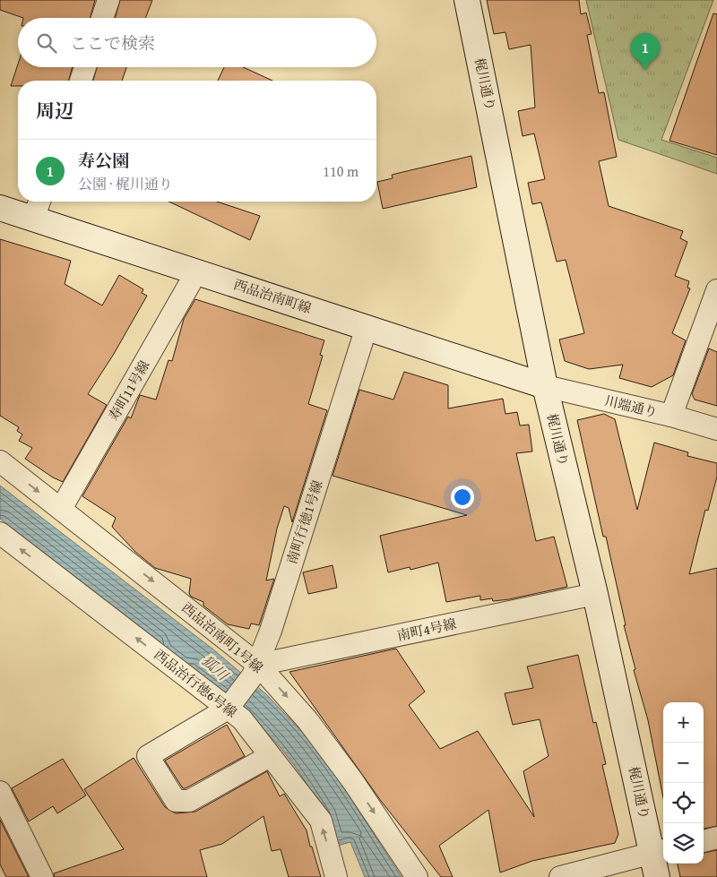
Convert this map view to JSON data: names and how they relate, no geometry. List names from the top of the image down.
{
  "streets": {
    "street": [
      "梶川通り",
      "西品治南町線",
      "寿町11号線",
      "川端通り",
      "南町行徳1号線",
      "南町4号線",
      "西品治南町1号線",
      "西品治行徳6号線"
    ]
  },
  "crossings": [
    ["梶川通り", "西品治南町線"],
    ["梶川通り", "川端通り"],
    ["梶川通り", "南町4号線"],
    ["西品治南町線", "寿町11号線"],
    ["西品治南町線", "川端通り"],
    ["西品治南町線", "南町行徳1号線"],
    ["寿町11号線", "西品治南町1号線"],
    ["南町行徳1号線", "南町4号線"],
    ["南町行徳1号線", "西品治南町1号線"],
    ["南町行徳1号線", "西品治行徳6号線"],
    ["南町4号線", "西品治南町1号線"]
  ],
  "one_way": ["西品治南町1号線", "西品治行徳6号線"],
  "water": ["狐川"],
  "page": {
    "search": "ここで検索",
    "pins": "1",
    "heading": "周辺",
    "list": [
      {
        "mark": "1",
        "name": "寿公園",
        "note": "公園 · 梶川通り",
        "value": "110 m"
      }
    ],
    "map_buttons": ["+", "−"]
  }
}
